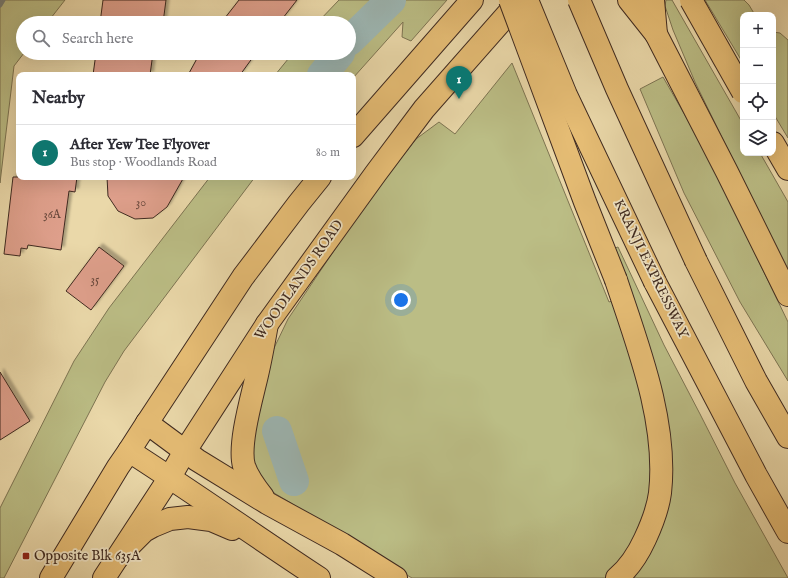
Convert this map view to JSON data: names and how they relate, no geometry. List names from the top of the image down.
{
  "streets": {
    "main road": ["KRANJI EXPRESSWAY", "WOODLANDS ROAD"]
  },
  "places": {
    "transit": ["Opposite Blk 635A"]
  },
  "house_numbers": ["30", "36A", "35"],
  "page": {
    "map_buttons": ["+", "−"],
    "search": "Search here",
    "pins": "1",
    "heading": "Nearby",
    "list": [
      {
        "mark": "1",
        "name": "After Yew Tee Flyover",
        "note": "Bus stop · Woodlands Road",
        "value": "80 m"
      }
    ]
  }
}
